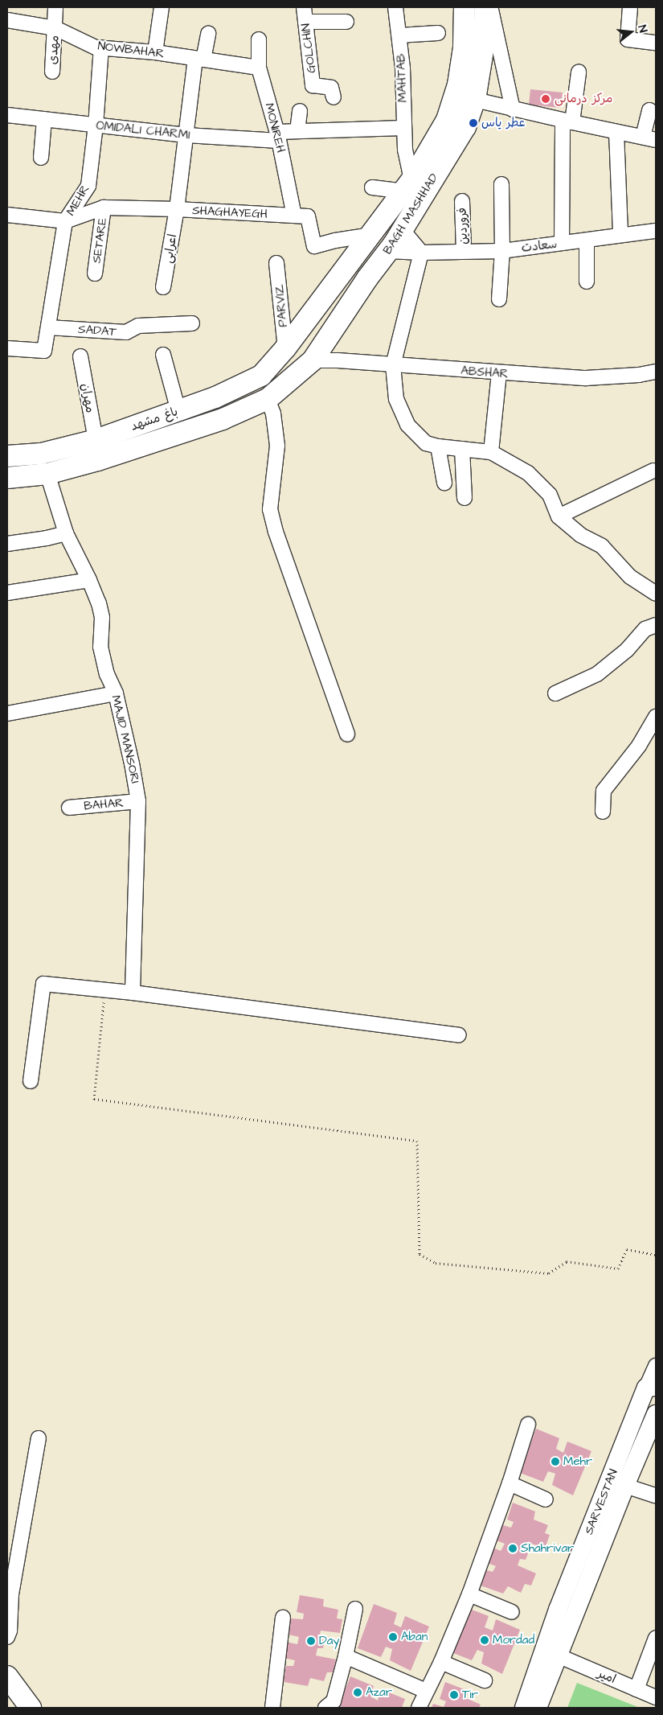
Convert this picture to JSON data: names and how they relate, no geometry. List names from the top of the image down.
{
  "streets": {
    "main road": ["BAGH MASHHAD", "باغ مشهد"],
    "street": [
      "GOLCHIN",
      "مهدی",
      "NOWBAHAR",
      "MAHTAB",
      "MONIREH",
      "OMIDALI CHARMI",
      "MEHR",
      "SHAGHAYEGH",
      "فروردین",
      "SETARE",
      "سعادت",
      "اعرابی",
      "PARVIZ",
      "SADAT",
      "ABSHAR",
      "مهران",
      "MAJID MANSORI",
      "BAHAR",
      "SARVESTAN",
      "امیر"
    ]
  },
  "crossings": [
    ["مهدی", "NOWBAHAR"],
    ["NOWBAHAR", "MONIREH"],
    ["NOWBAHAR", "MEHR"],
    ["NOWBAHAR", "اعرابی"],
    ["MAHTAB", "BAGH MASHHAD"],
    ["MONIREH", "OMIDALI CHARMI"],
    ["MONIREH", "SHAGHAYEGH"],
    ["OMIDALI CHARMI", "MEHR"],
    ["OMIDALI CHARMI", "اعرابی"],
    ["MEHR", "SHAGHAYEGH"],
    ["MEHR", "SADAT"],
    ["SHAGHAYEGH", "BAGH MASHHAD"],
    ["SHAGHAYEGH", "SETARE"],
    ["SHAGHAYEGH", "اعرابی"],
    ["BAGH MASHHAD", "سعادت"],
    ["BAGH MASHHAD", "PARVIZ"],
    ["BAGH MASHHAD", "ABSHAR"],
    ["BAGH MASHHAD", "باغ مشهد"],
    ["فروردین", "سعادت"],
    ["PARVIZ", "باغ مشهد"],
    ["مهران", "باغ مشهد"],
    ["باغ مشهد", "MAJID MANSORI"],
    ["MAJID MANSORI", "BAHAR"],
    ["SARVESTAN", "امیر"]
  ],
  "places": [
    "مرکز درمانی",
    "عطر یاس",
    "Mehr",
    "Shahrivar",
    "Aban",
    "Mordad",
    "Day",
    "Azar",
    "Tir"
  ],
  "north": "right"
}
